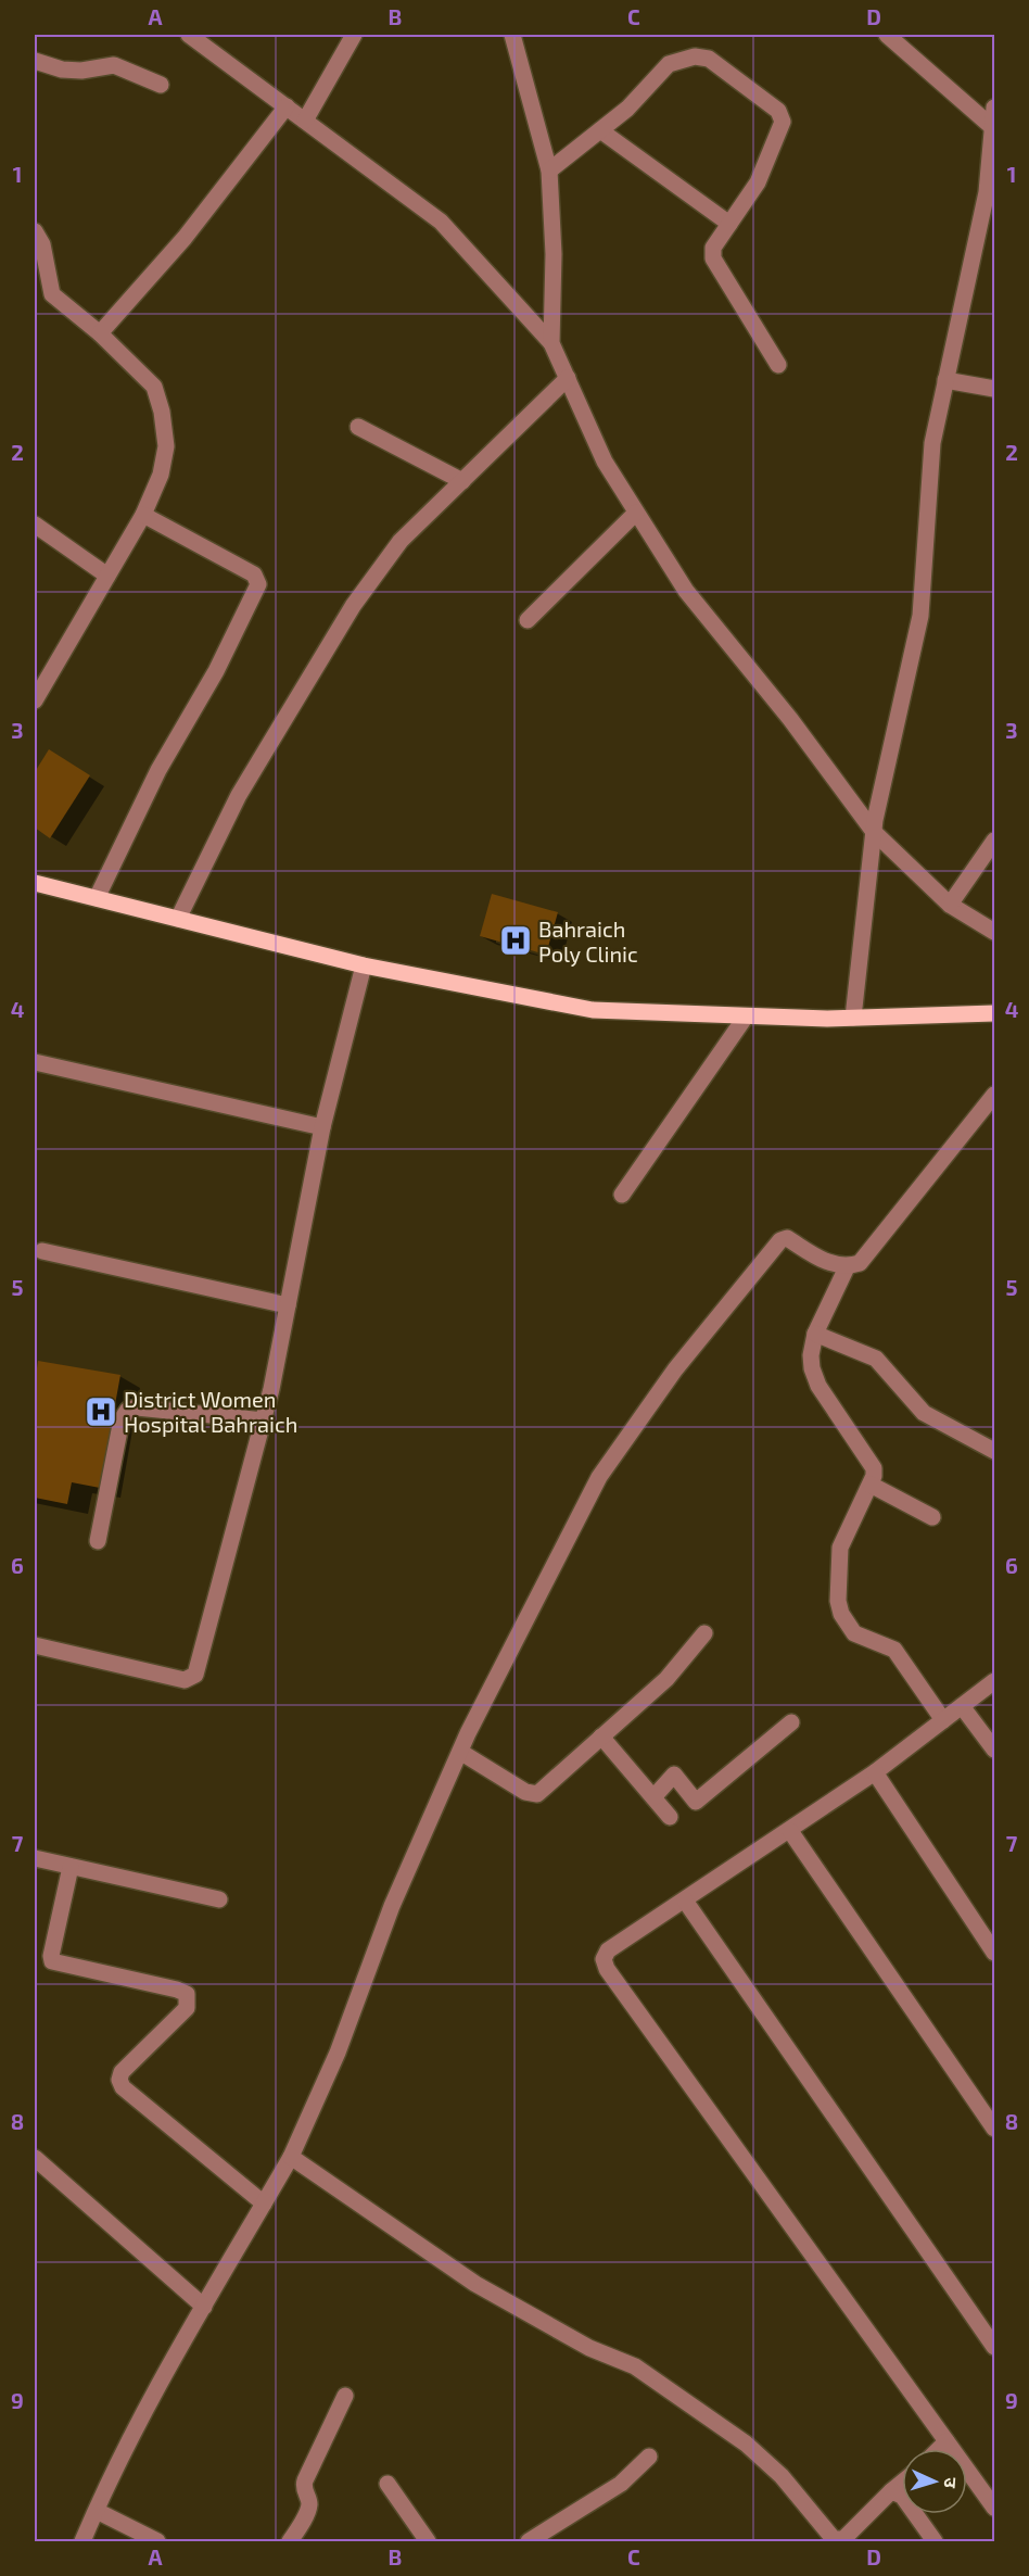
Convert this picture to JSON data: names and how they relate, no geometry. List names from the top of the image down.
{
  "places": {
    "hospital": ["Bahraich Poly Clinic", "District Women Hospital Bahraich"]
  },
  "north": "right",
  "grid": {
    "columns": [
      "A",
      "B",
      "C",
      "D"
    ],
    "rows": [
      "1",
      "2",
      "3",
      "4",
      "5",
      "6",
      "7",
      "8",
      "9"
    ]
  }
}
